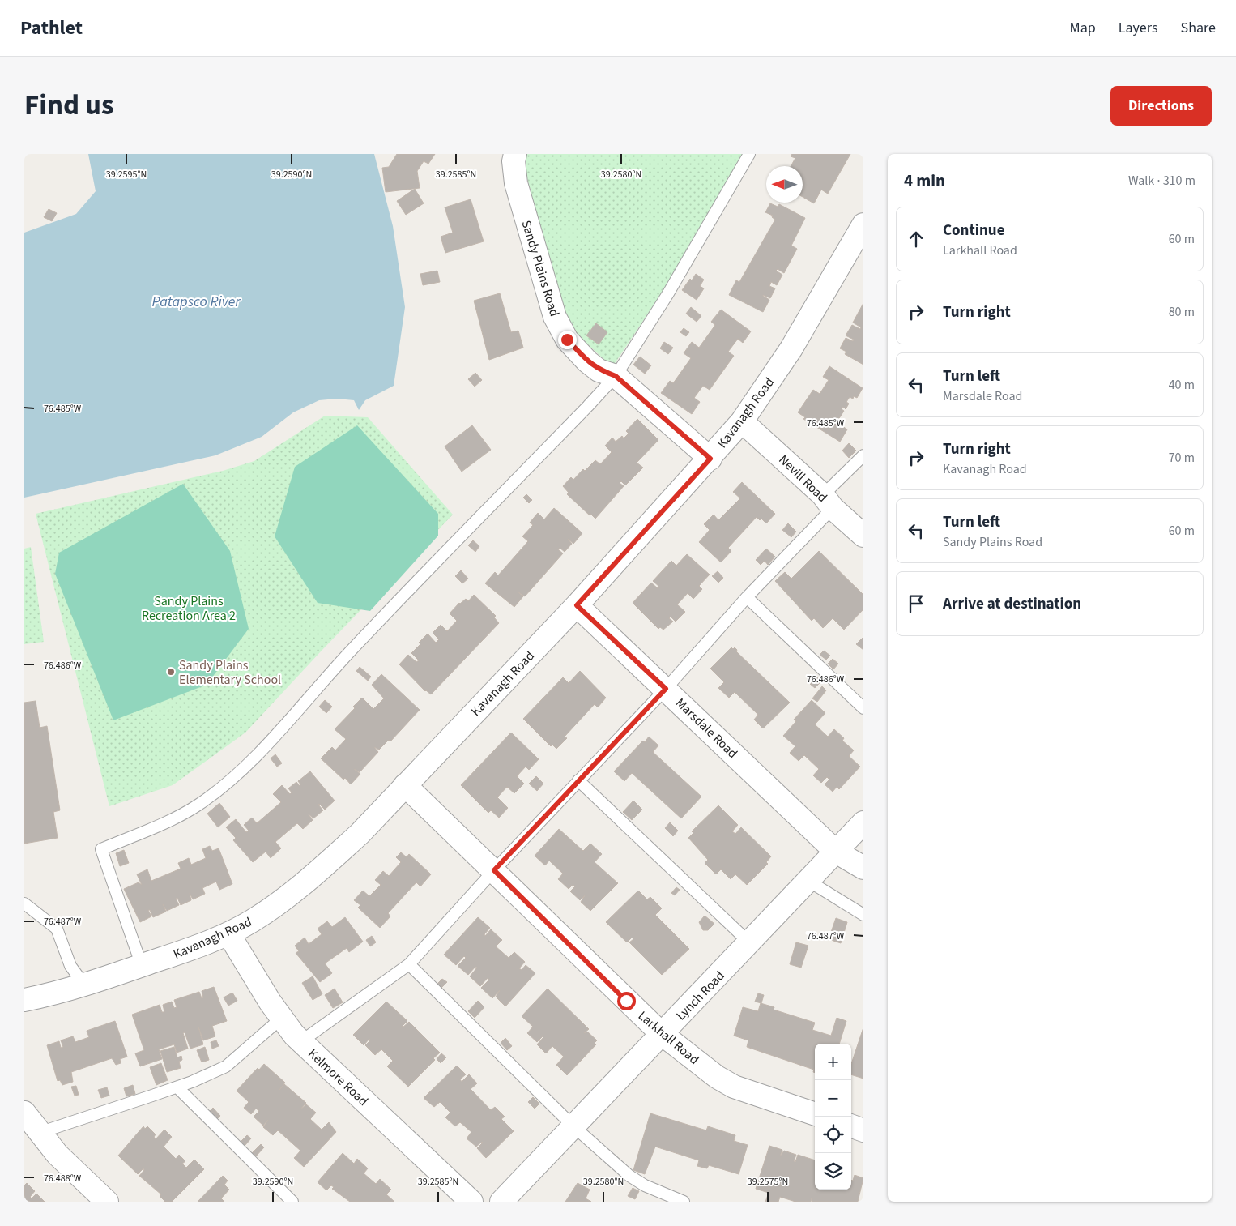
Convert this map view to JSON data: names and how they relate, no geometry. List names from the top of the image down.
{
  "streets": {
    "street": [
      "Sandy Plains Road",
      "Kavanagh Road",
      "Nevill Road",
      "Marsdale Road",
      "Lynch Road",
      "Larkhall Road",
      "Kelmore Road"
    ]
  },
  "crossings": [
    ["Sandy Plains Road", "Kavanagh Road"],
    ["Kavanagh Road", "Nevill Road"],
    ["Kavanagh Road", "Marsdale Road"],
    ["Kavanagh Road", "Larkhall Road"],
    ["Kavanagh Road", "Kelmore Road"],
    ["Marsdale Road", "Lynch Road"],
    ["Lynch Road", "Larkhall Road"]
  ],
  "water": ["Patapsco River"],
  "parks": ["Sandy Plains Recreation Area 2"],
  "places": ["Sandy Plains Elementary School"],
  "north": "left",
  "page": {
    "header": "Pathlet",
    "nav": ["Map", "Layers", "Share"],
    "title": "Find us",
    "buttons": "Directions",
    "heading": ["4 min", "Walk · 310 m"],
    "list": [
      ["Continue", "Larkhall Road", "60 m"],
      ["Turn right", "80 m"],
      ["Turn left", "Marsdale Road", "40 m"],
      ["Turn right", "Kavanagh Road", "70 m"],
      ["Turn left", "Sandy Plains Road", "60 m"],
      "Arrive at destination"
    ],
    "map_buttons": ["+", "−"]
  },
  "coordinates": [
    "39.2595°N",
    "39.2590°N",
    "39.2585°N",
    "39.2580°N",
    "76.485°W",
    "76.486°W",
    "76.487°W",
    "76.488°W",
    "39.2575°N"
  ]
}
